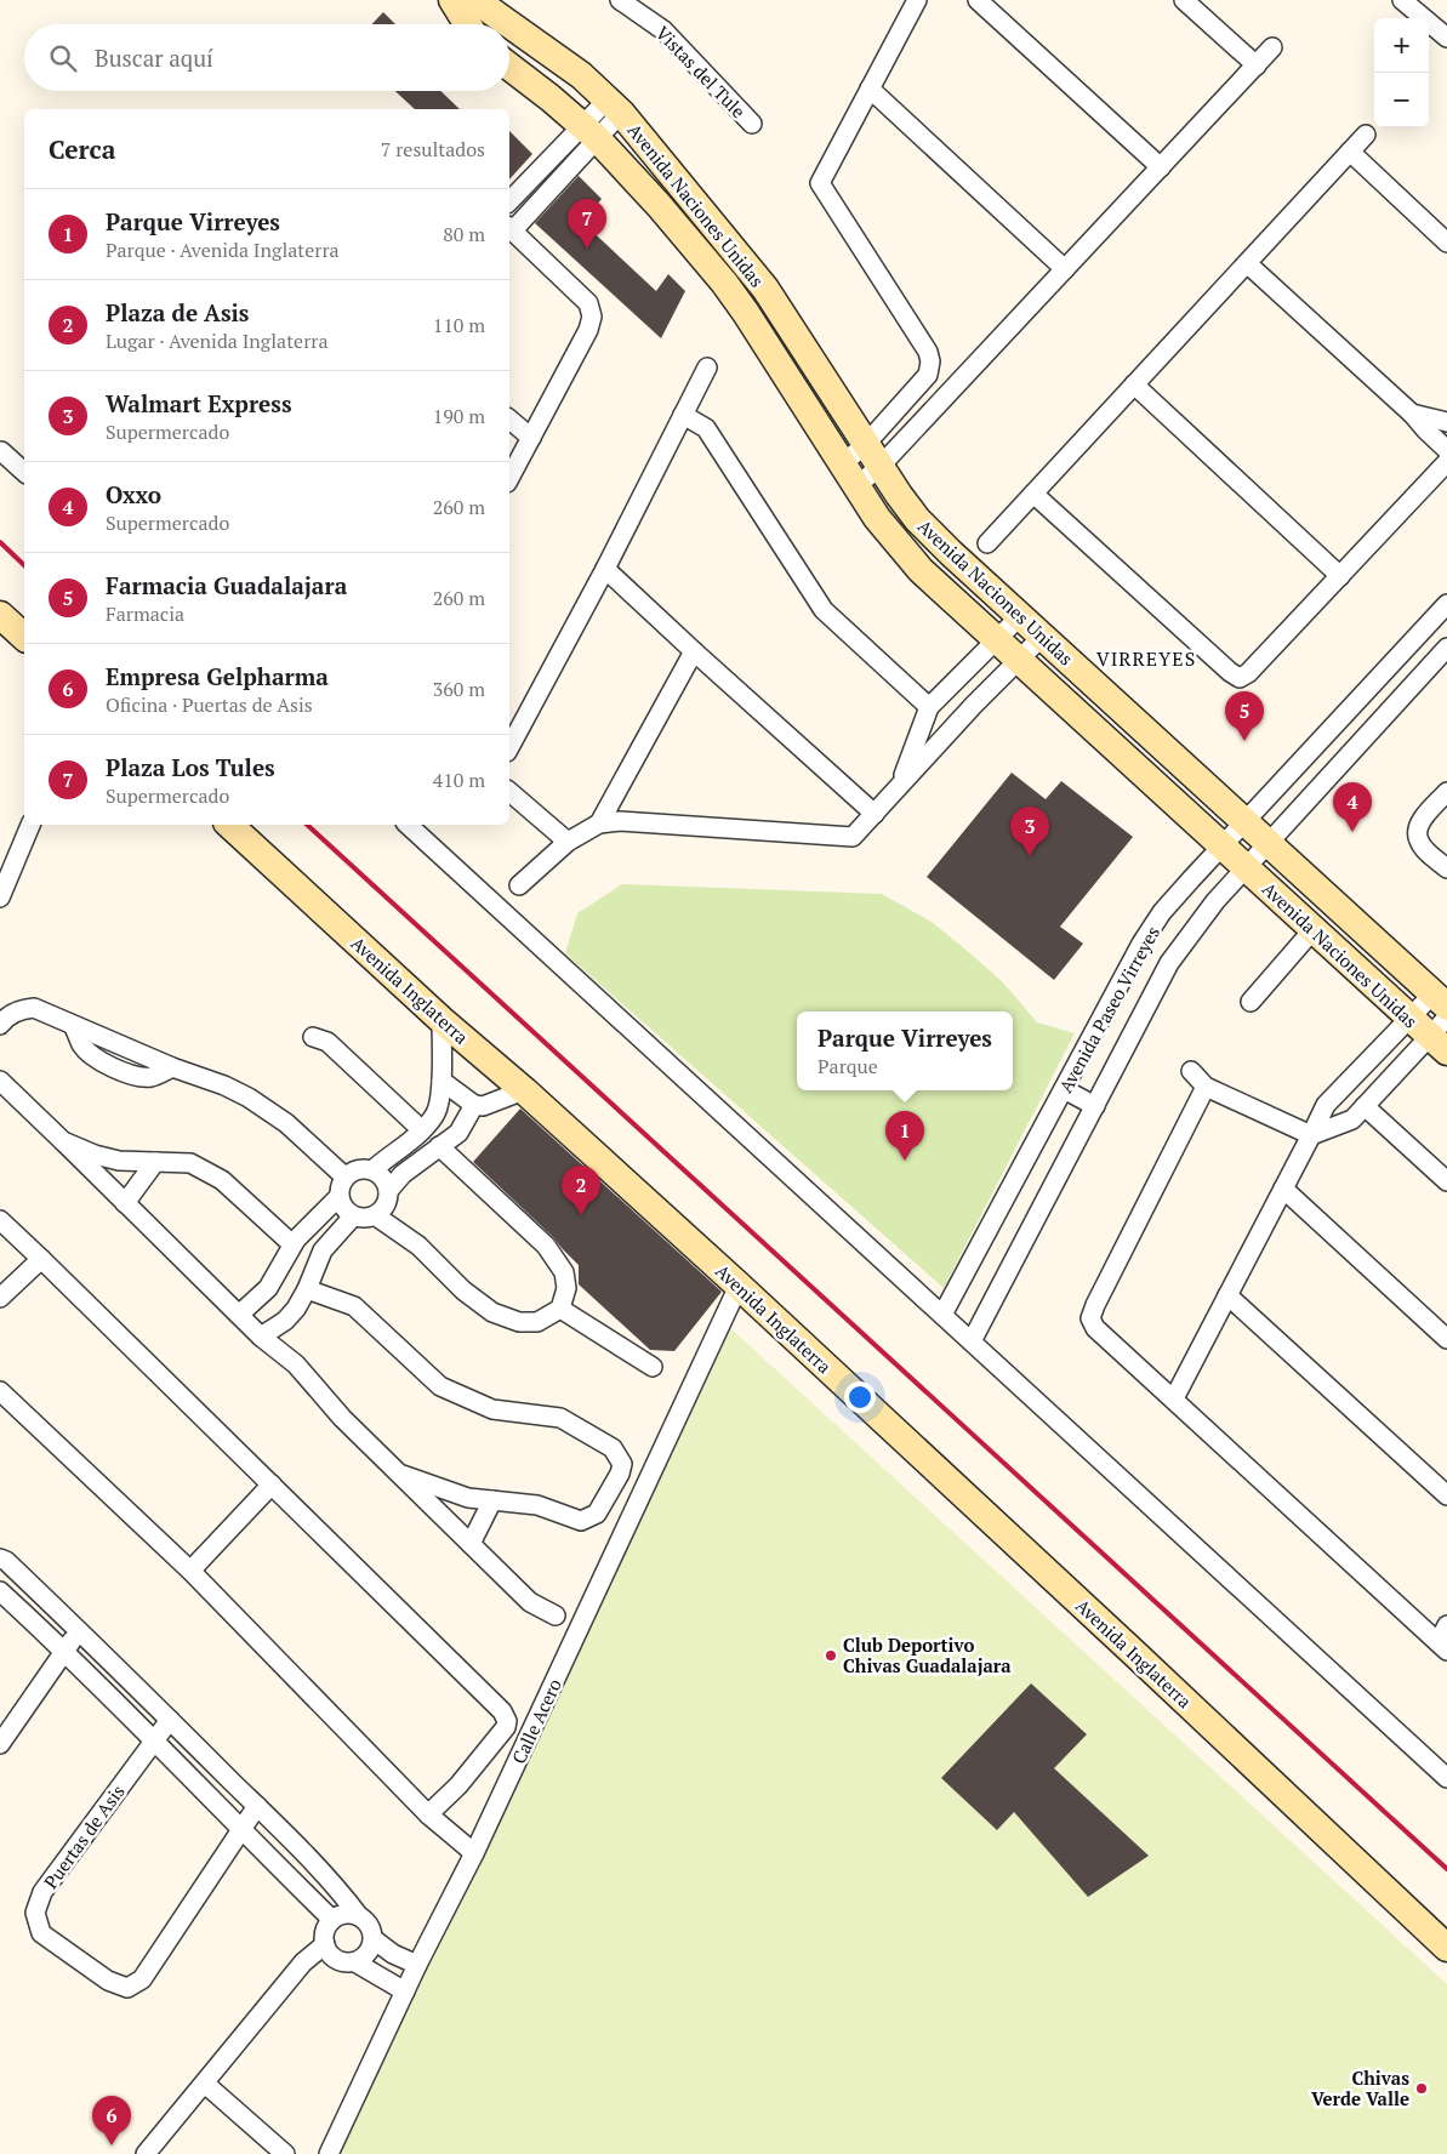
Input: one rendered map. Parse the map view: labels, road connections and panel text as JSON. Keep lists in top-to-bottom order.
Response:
{
  "streets": {
    "street": [
      "Vistas del Tule",
      "Avenida Naciones Unidas",
      "Avenida Inglaterra",
      "Avenida Paseo Virreyes",
      "Calle Acero",
      "Puertas de Asis"
    ]
  },
  "crossings": [
    ["Avenida Naciones Unidas", "Avenida Paseo Virreyes"],
    ["Avenida Inglaterra", "Calle Acero"]
  ],
  "districts": ["VIRREYES"],
  "places": ["Club Deportivo Chivas Guadalajara", "Chivas Verde Valle"],
  "page": {
    "map_buttons": ["+", "−"],
    "search": "Buscar aquí",
    "heading": ["Cerca", "7 resultados"],
    "list": [
      {
        "mark": "1",
        "name": "Parque Virreyes",
        "note": "Parque · Avenida Inglaterra",
        "value": "80 m"
      },
      {
        "mark": "2",
        "name": "Plaza de Asis",
        "note": "Lugar · Avenida Inglaterra",
        "value": "110 m"
      },
      {
        "mark": "3",
        "name": "Walmart Express",
        "note": "Supermercado",
        "value": "190 m"
      },
      {
        "mark": "4",
        "name": "Oxxo",
        "note": "Supermercado",
        "value": "260 m"
      },
      {
        "mark": "5",
        "name": "Farmacia Guadalajara",
        "note": "Farmacia",
        "value": "260 m"
      },
      {
        "mark": "6",
        "name": "Empresa Gelpharma",
        "note": "Oficina · Puertas de Asis",
        "value": "360 m"
      },
      {
        "mark": "7",
        "name": "Plaza Los Tules",
        "note": "Supermercado",
        "value": "410 m"
      }
    ],
    "pins": [
      "7",
      "5",
      "4",
      "3",
      "1",
      "2",
      "6"
    ],
    "popup": ["Parque Virreyes", "Parque"]
  }
}
